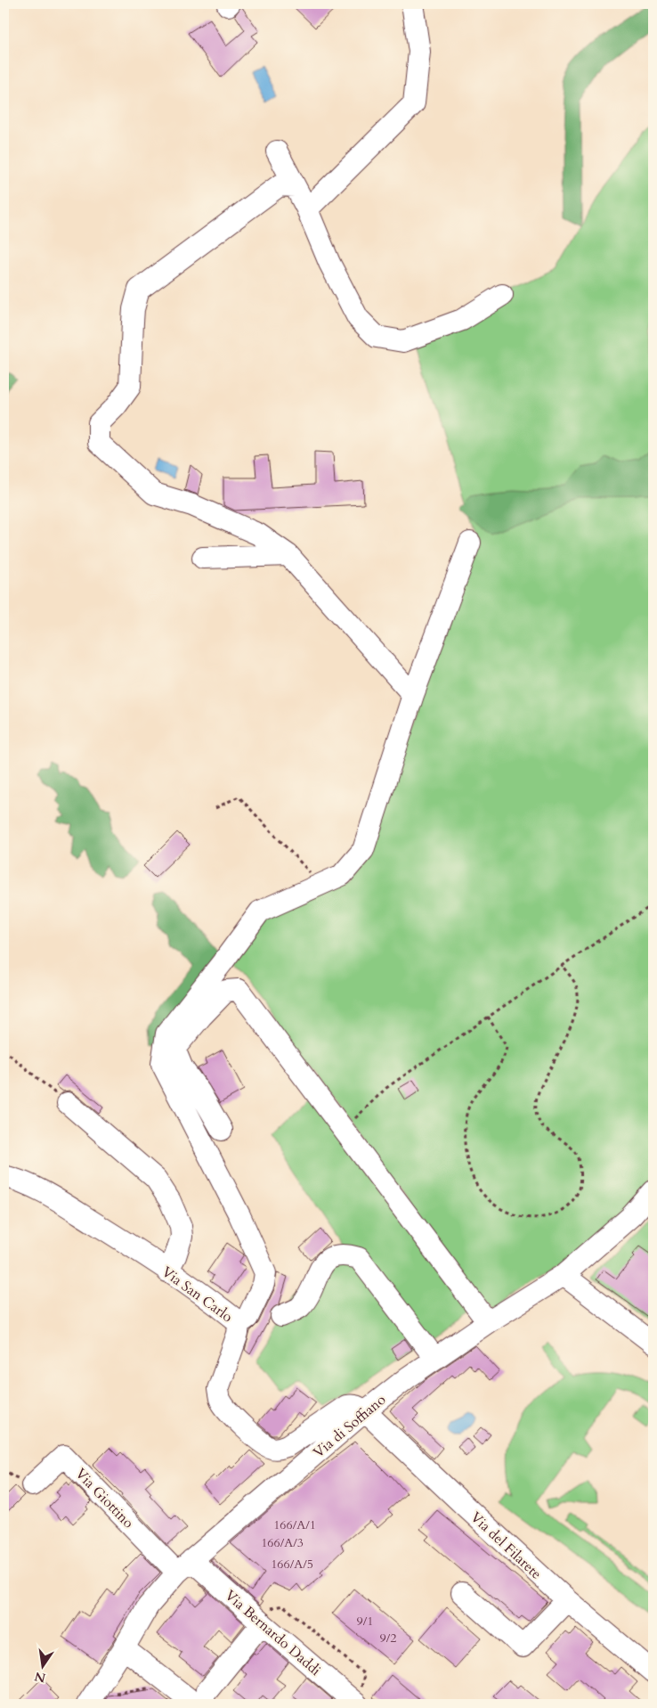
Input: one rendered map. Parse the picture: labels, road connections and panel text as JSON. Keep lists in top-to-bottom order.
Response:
{
  "streets": {
    "street": [
      "Via San Carlo",
      "Via di Soffiano",
      "Via Giottino",
      "Via del Filarete",
      "Via Bernardo Daddi"
    ]
  },
  "crossings": [
    ["Via San Carlo", "Via di Soffiano"],
    ["Via San Carlo", "Via del Filarete"],
    ["Via di Soffiano", "Via Giottino"],
    ["Via di Soffiano", "Via del Filarete"],
    ["Via di Soffiano", "Via Bernardo Daddi"],
    ["Via Giottino", "Via Bernardo Daddi"]
  ],
  "house_numbers": [
    "166/A/1",
    "166/A/3",
    "166/A/5",
    "9/1",
    "9/2"
  ],
  "north": "bottom"
}
